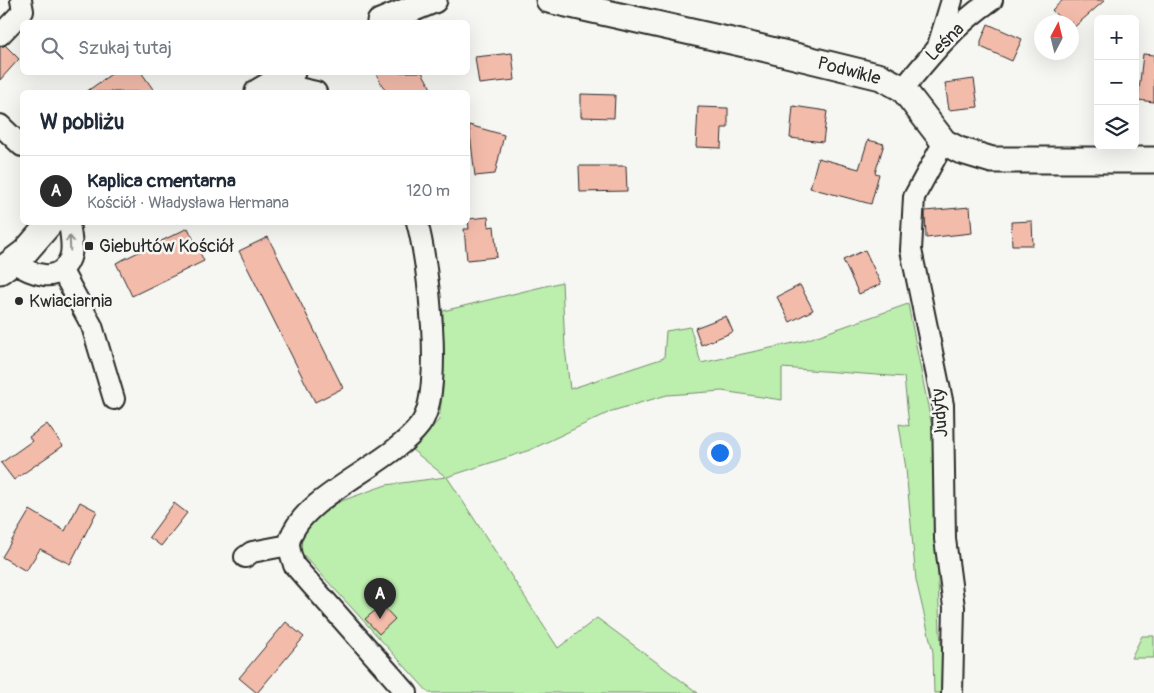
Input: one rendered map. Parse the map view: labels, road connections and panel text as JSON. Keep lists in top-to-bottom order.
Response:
{
  "streets": {
    "street": ["Leśna", "Podwikle", "Judyty"]
  },
  "crossings": [
    ["Leśna", "Podwikle"],
    ["Podwikle", "Judyty"]
  ],
  "places": {
    "transit": ["Giebułtów Kościół"],
    "other": ["Kwiaciarnia"]
  },
  "north": "top",
  "page": {
    "map_buttons": ["+", "−"],
    "search": "Szukaj tutaj",
    "heading": "W pobliżu",
    "list": [
      {
        "mark": "A",
        "name": "Kaplica cmentarna",
        "note": "Kościół · Władysława Hermana",
        "value": "120 m"
      }
    ],
    "pins": "A"
  }
}
